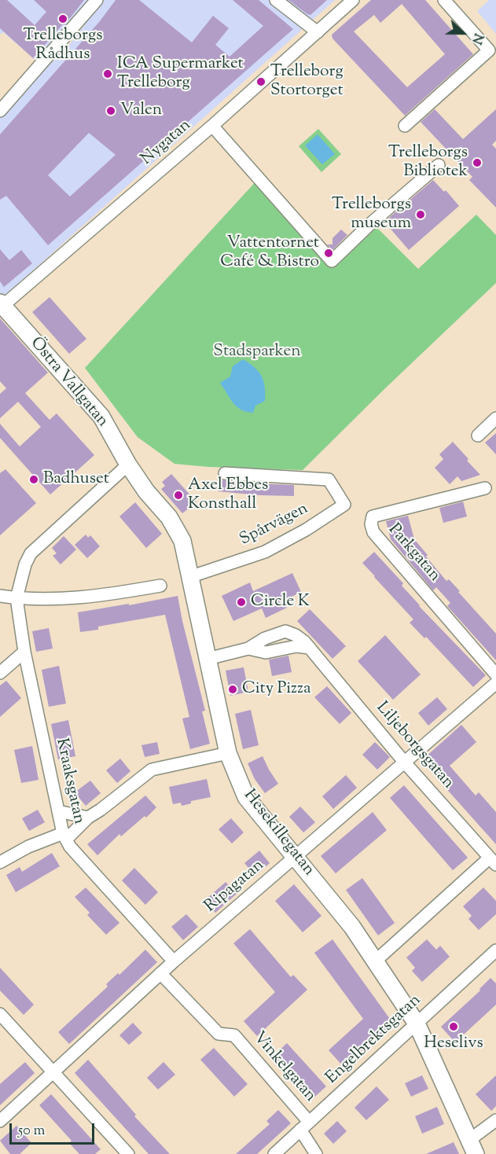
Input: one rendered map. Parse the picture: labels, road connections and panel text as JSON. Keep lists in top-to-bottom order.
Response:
{
  "streets": {
    "street": [
      "Nygatan",
      "Östra Vallgatan",
      "Spårvägen",
      "Parkgatan",
      "Liljeborgsgatan",
      "Kraaksgatan",
      "Hesekillegatan",
      "Ripagatan",
      "Engelbrektsgatan",
      "Vinkelgatan"
    ]
  },
  "crossings": [
    ["Nygatan", "Östra Vallgatan"],
    ["Östra Vallgatan", "Hesekillegatan"],
    ["Spårvägen", "Hesekillegatan"],
    ["Liljeborgsgatan", "Hesekillegatan"],
    ["Liljeborgsgatan", "Ripagatan"],
    ["Kraaksgatan", "Ripagatan"],
    ["Hesekillegatan", "Ripagatan"],
    ["Hesekillegatan", "Engelbrektsgatan"],
    ["Ripagatan", "Vinkelgatan"],
    ["Engelbrektsgatan", "Vinkelgatan"]
  ],
  "parks": ["Stadsparken"],
  "places": [
    "Trelleborgs Rådhus",
    "ICA Supermarket Trelleborg",
    "Trelleborg Stortorget",
    "Valen",
    "Trelleborgs Bibliotek",
    "Trelleborgs museum",
    "Vattentornet Café & Bistro",
    "Badhuset",
    "Axel Ebbes Konsthall",
    "Circle K",
    "City Pizza",
    "Heselivs"
  ],
  "scale_bar": "50 m",
  "north": "right"
}
